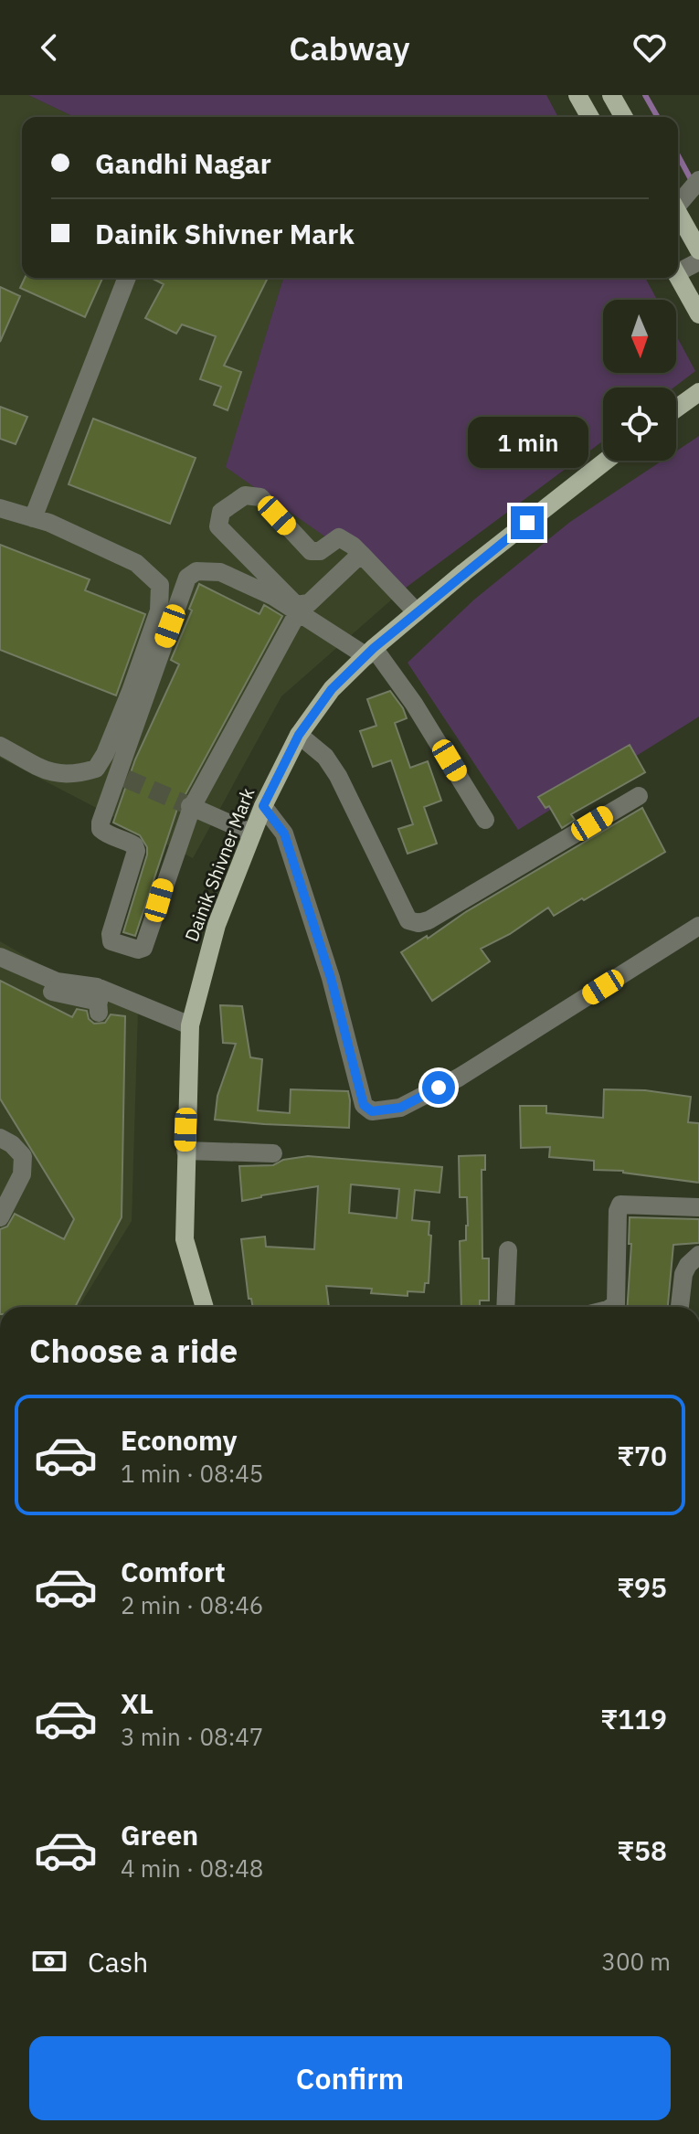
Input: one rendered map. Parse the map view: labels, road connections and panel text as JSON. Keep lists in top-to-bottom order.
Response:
{
  "streets": {
    "main road": ["Dainik Shivner Mark"]
  },
  "north": "bottom",
  "page": {
    "header": "Cabway",
    "banner": ["Gandhi Nagar", "Dainik Shivner Mark"],
    "bubble": "1 min",
    "heading": "Choose a ride",
    "list": [
      {
        "name": "Economy",
        "note": "1 min · 08:45",
        "value": "₹70"
      },
      {
        "name": "Comfort",
        "note": "2 min · 08:46",
        "value": "₹95"
      },
      {
        "name": "XL",
        "note": "3 min · 08:47",
        "value": "₹119"
      },
      {
        "name": "Green",
        "note": "4 min · 08:48",
        "value": "₹58"
      }
    ],
    "pay": ["Cash", "300 m"],
    "buttons": "Confirm"
  }
}
